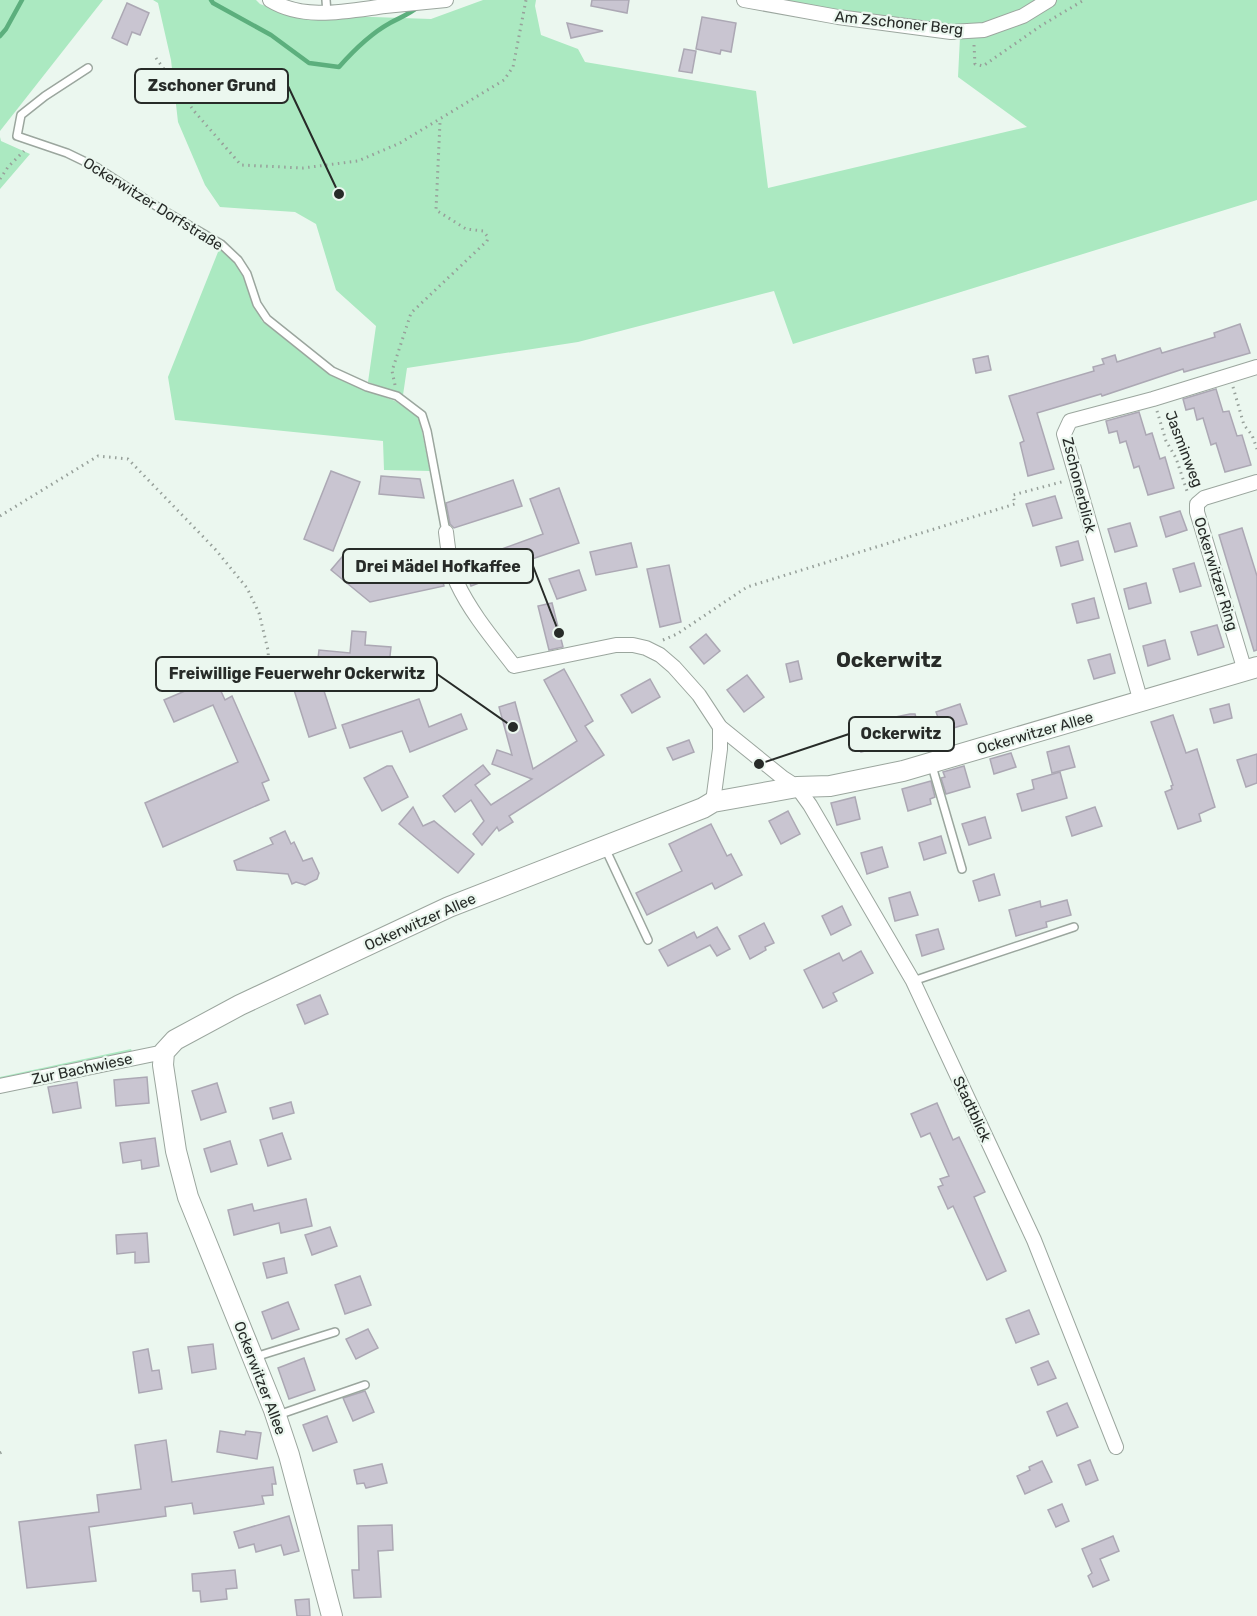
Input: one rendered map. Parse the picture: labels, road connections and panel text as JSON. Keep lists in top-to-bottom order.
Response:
{
  "streets": {
    "street": [
      "Am Zschoner Berg",
      "Ockerwitzer Dorfstraße",
      "Zschonerblick",
      "Ockerwitzer Ring",
      "Ockerwitzer Allee",
      "Zur Bachwiese",
      "Stadtblick"
    ],
    "path": ["Jasminweg"]
  },
  "crossings": [
    ["Ockerwitzer Dorfstraße", "Ockerwitzer Allee"],
    ["Ockerwitzer Dorfstraße", "Stadtblick"],
    ["Jasminweg", "Zschonerblick"],
    ["Jasminweg", "Ockerwitzer Ring"],
    ["Zschonerblick", "Ockerwitzer Allee"],
    ["Ockerwitzer Ring", "Ockerwitzer Allee"],
    ["Ockerwitzer Allee", "Zur Bachwiese"],
    ["Ockerwitzer Allee", "Stadtblick"]
  ],
  "districts": ["Ockerwitz"],
  "places": [
    "Zschoner Grund",
    "Drei Mädel Hofkaffee",
    "Freiwillige Feuerwehr Ockerwitz",
    "Ockerwitz"
  ]
}
